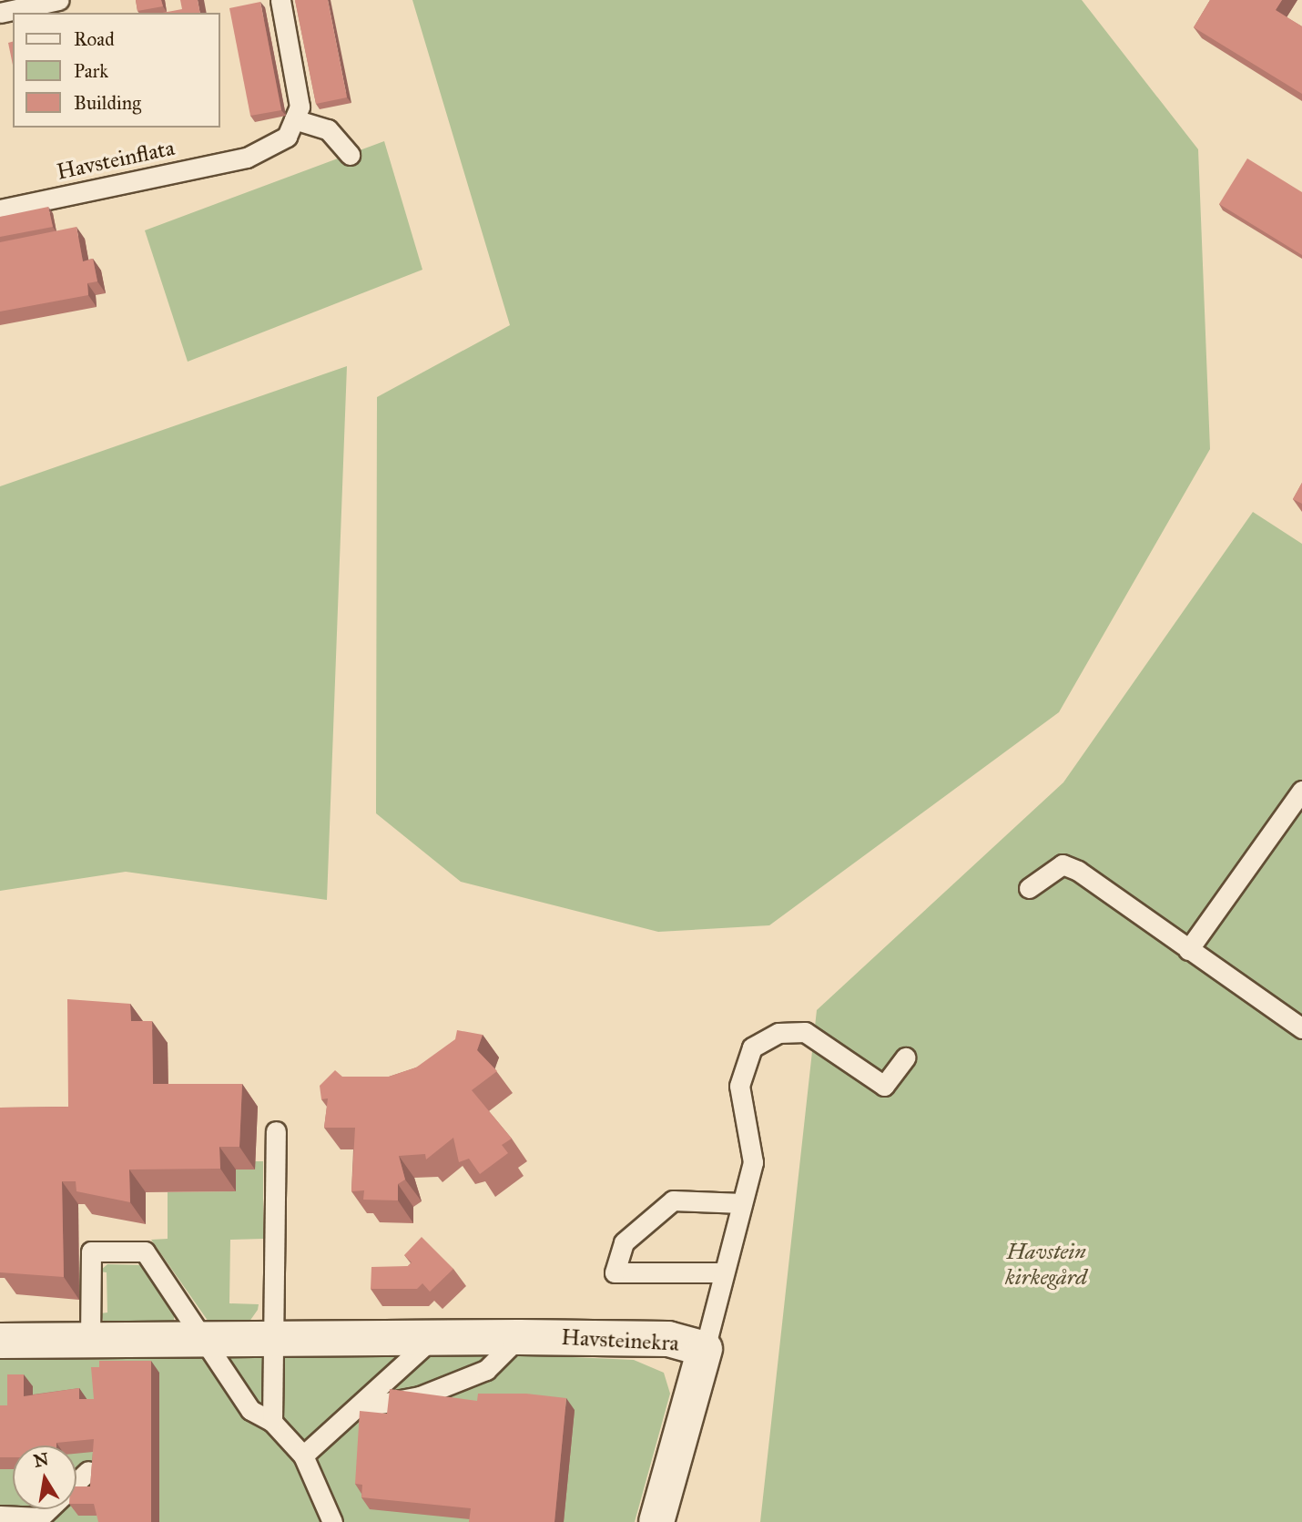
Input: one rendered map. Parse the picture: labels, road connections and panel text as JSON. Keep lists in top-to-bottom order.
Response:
{
  "streets": {
    "street": ["Havsteinekra"],
    "lane": ["Havsteinflata"]
  },
  "parks": ["Havstein kirkegård"],
  "legend": ["Road", "Park", "Building"],
  "north": "top"
}
